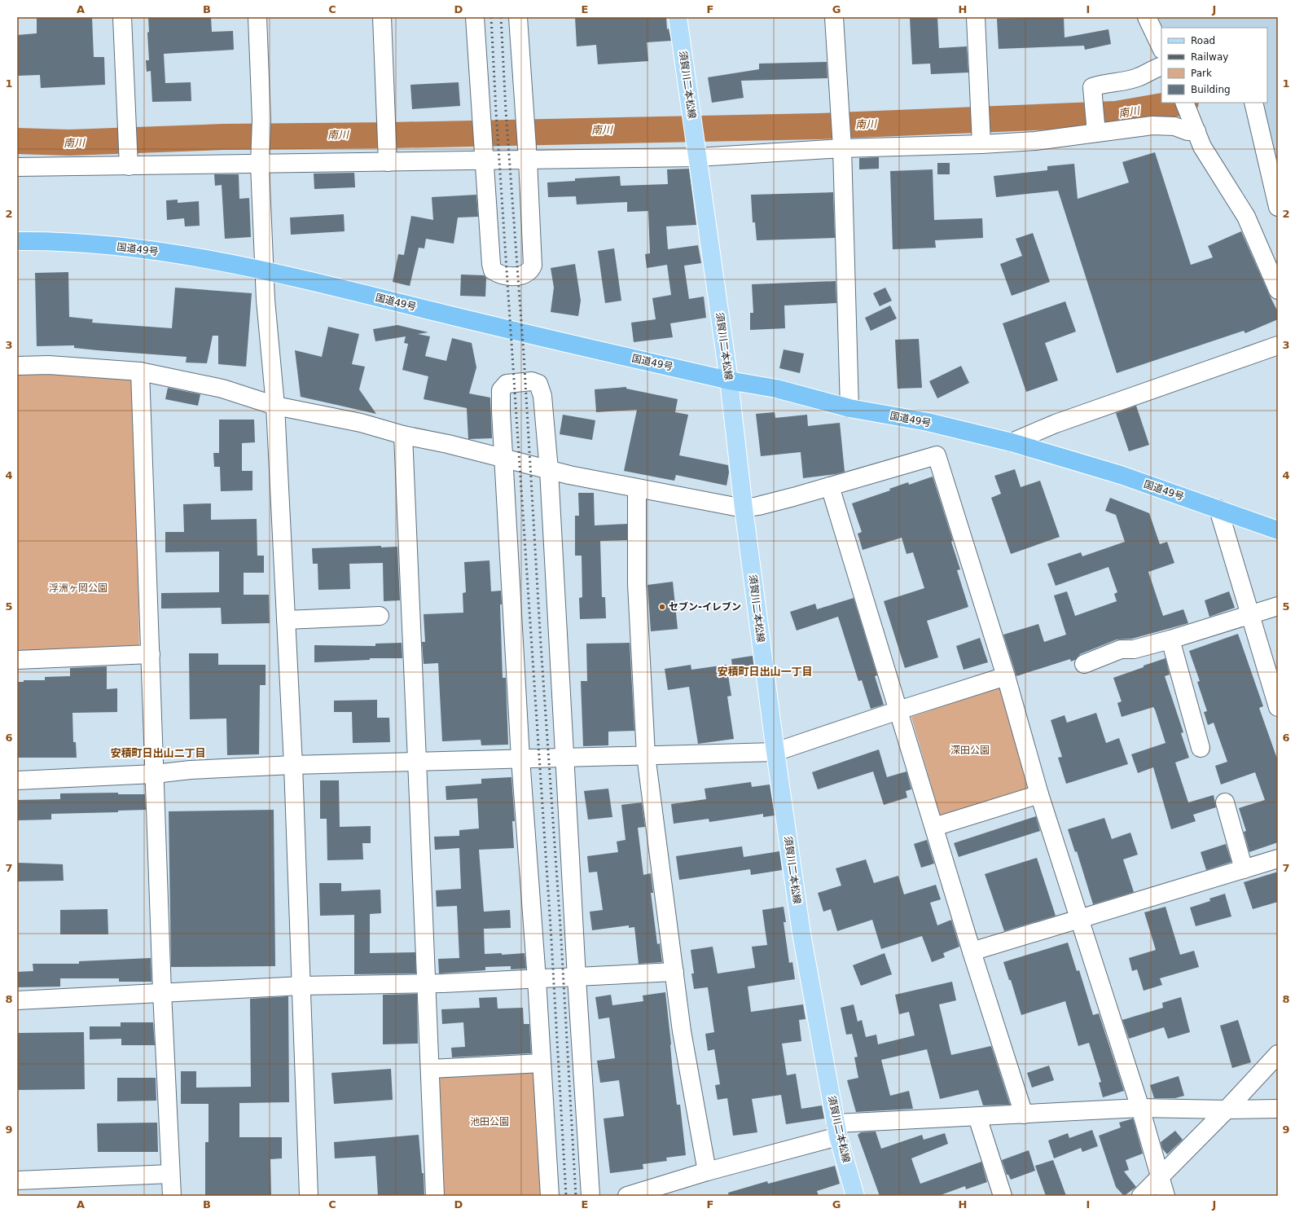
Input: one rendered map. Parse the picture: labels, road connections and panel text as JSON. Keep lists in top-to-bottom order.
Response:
{
  "streets": {
    "highway": ["国道49号"],
    "main road": ["須賀川二本松線"]
  },
  "crossings": [
    ["須賀川二本松線", "国道49号"]
  ],
  "districts": ["安積町日出山一丁目", "安積町日出山二丁目"],
  "water": ["南川"],
  "parks": ["浮洲ヶ岡公園", "深田公園", "池田公園"],
  "places": ["セブン-イレブン"],
  "legend": [
    "Road",
    "Railway",
    "Park",
    "Building"
  ],
  "grid": {
    "columns": [
      "A",
      "B",
      "C",
      "D",
      "E",
      "F",
      "G",
      "H",
      "I",
      "J"
    ],
    "rows": [
      "1",
      "2",
      "3",
      "4",
      "5",
      "6",
      "7",
      "8",
      "9"
    ]
  }
}
